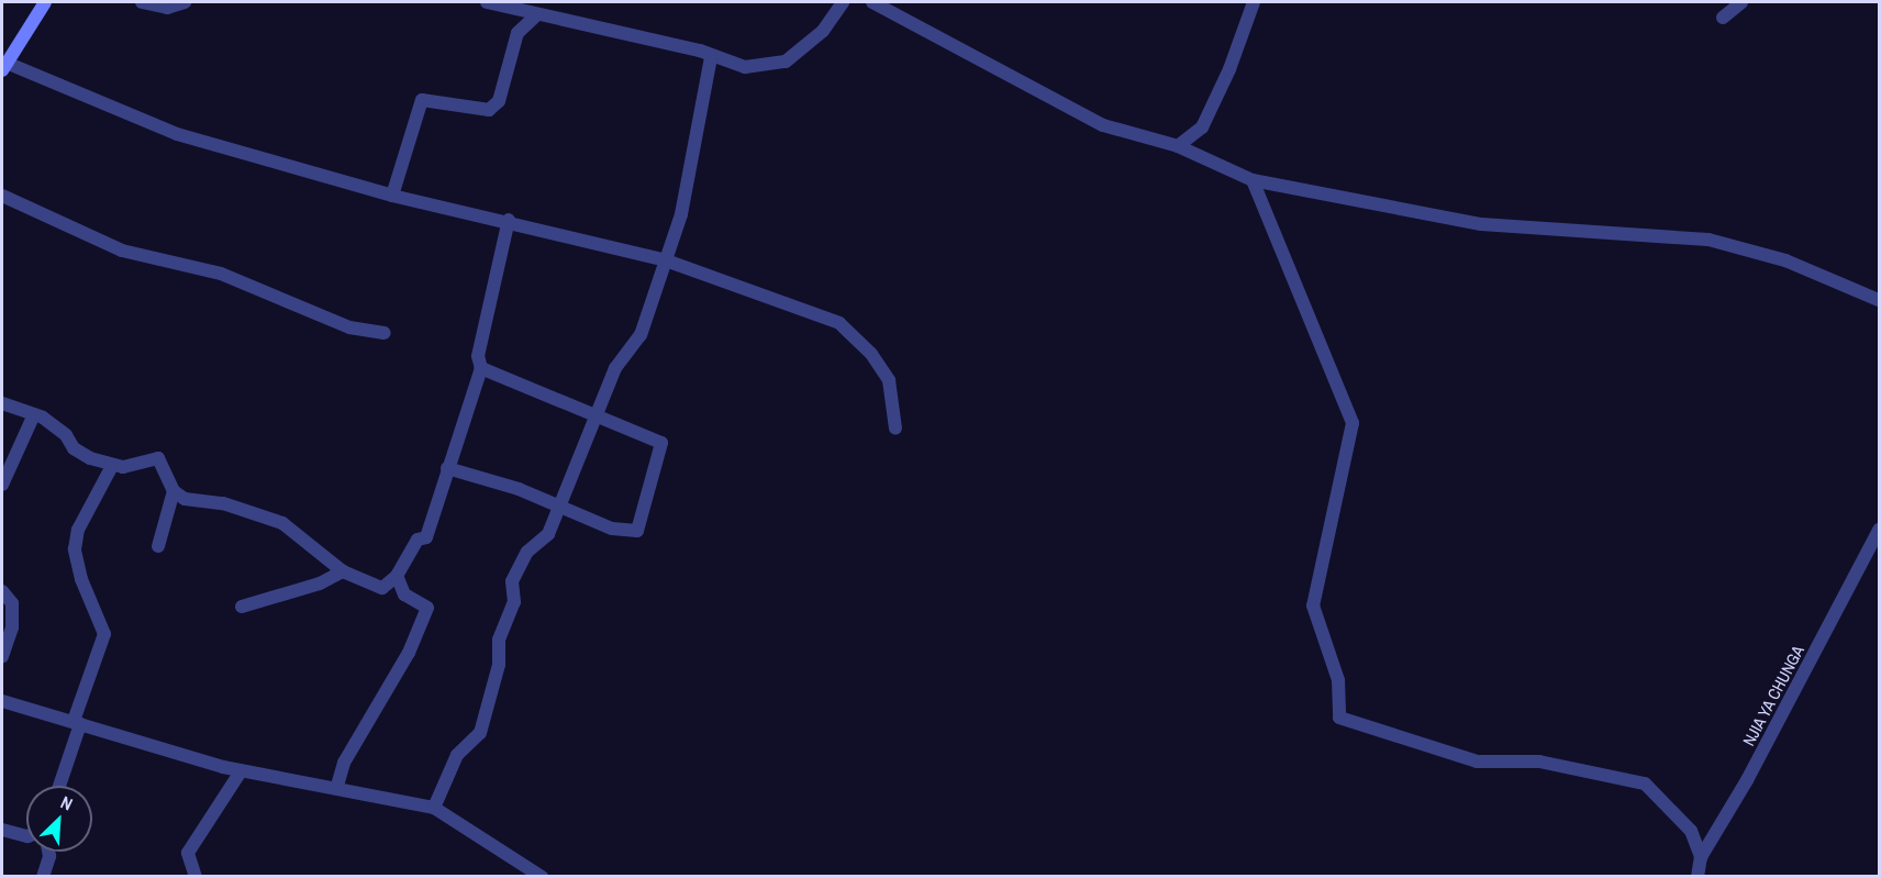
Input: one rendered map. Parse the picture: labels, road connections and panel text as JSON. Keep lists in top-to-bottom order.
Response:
{
  "streets": {
    "street": ["NJIA YA CHUNGA"]
  },
  "north": "top right"
}
